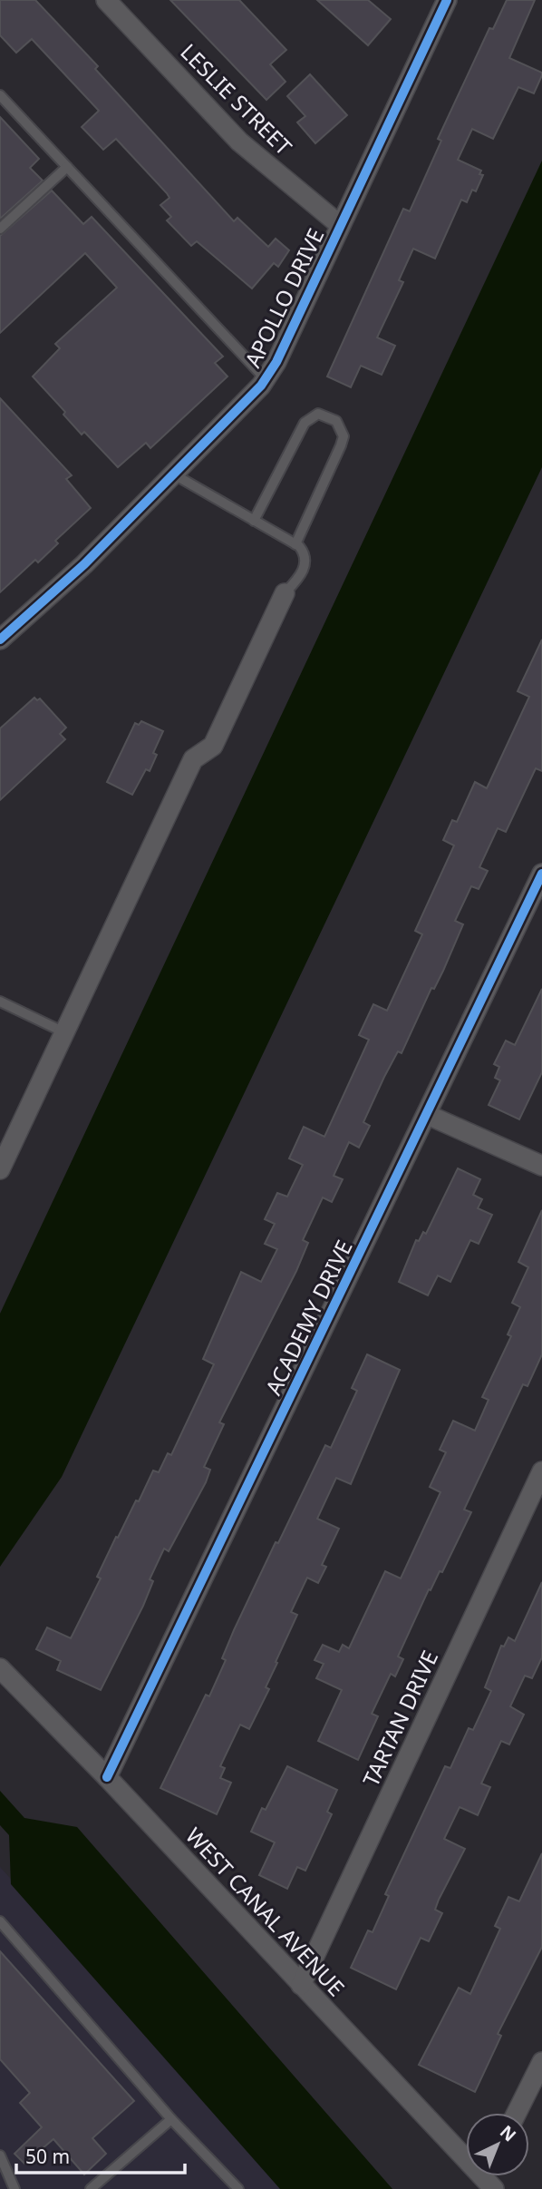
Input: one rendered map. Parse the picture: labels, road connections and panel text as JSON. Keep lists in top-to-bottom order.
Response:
{
  "streets": {
    "street": [
      "LESLIE STREET",
      "APOLLO DRIVE",
      "ACADEMY DRIVE",
      "TARTAN DRIVE",
      "WEST CANAL AVENUE"
    ]
  },
  "crossings": [
    ["LESLIE STREET", "APOLLO DRIVE"],
    ["ACADEMY DRIVE", "WEST CANAL AVENUE"],
    ["TARTAN DRIVE", "WEST CANAL AVENUE"]
  ],
  "scale_bar": "50 m",
  "north": "top right"
}
